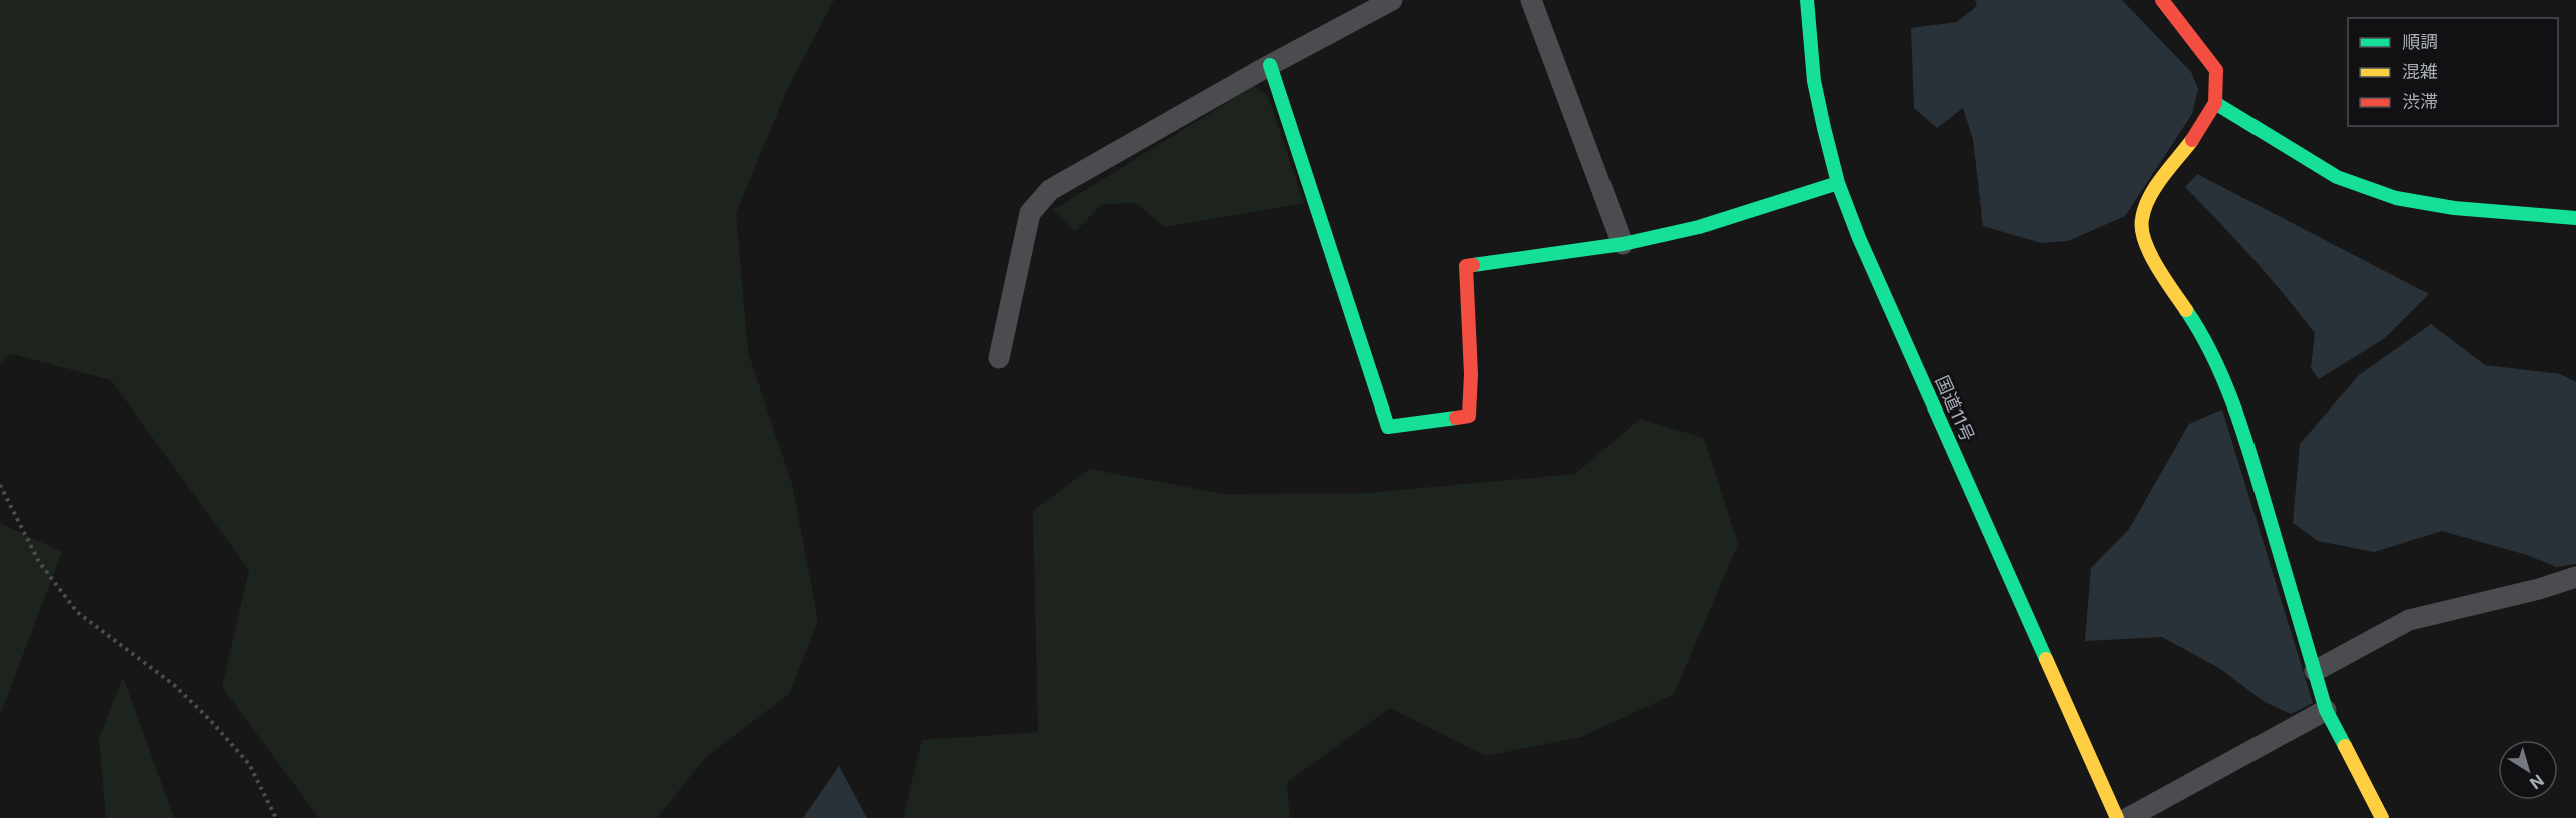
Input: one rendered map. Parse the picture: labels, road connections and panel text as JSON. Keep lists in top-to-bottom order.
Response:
{
  "streets": {
    "main road": ["国道11号"]
  },
  "legend": ["順調", "混雑", "渋滞"],
  "north": "bottom right"
}
